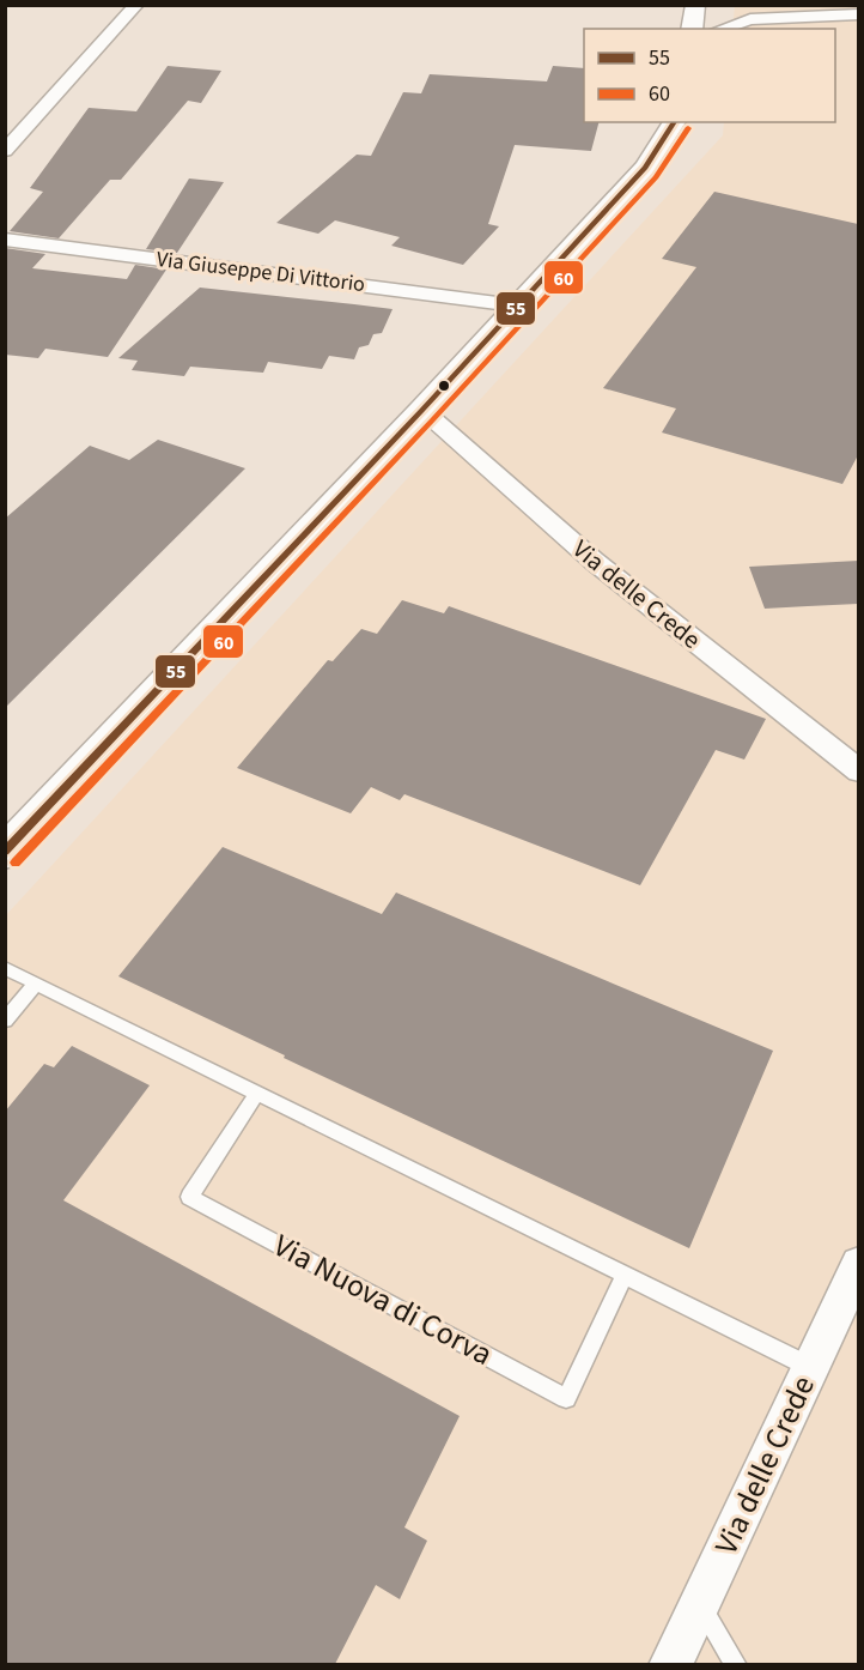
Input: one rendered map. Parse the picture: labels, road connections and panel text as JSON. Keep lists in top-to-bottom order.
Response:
{
  "streets": {
    "street": ["Via Giuseppe Di Vittorio", "Via delle Crede"],
    "lane": ["Via Nuova di Corva"]
  },
  "lines": ["transit line 55", "transit line 60"],
  "legend": ["55", "60"]
}
